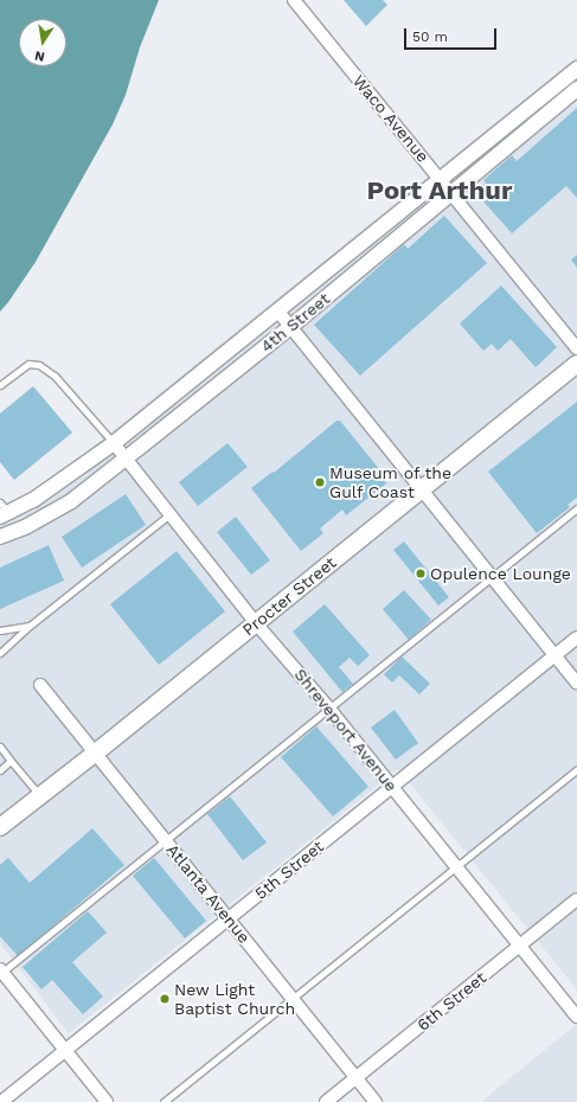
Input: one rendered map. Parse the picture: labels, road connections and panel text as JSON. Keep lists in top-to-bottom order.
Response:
{
  "streets": {
    "main road": ["Procter Street"],
    "street": [
      "Waco Avenue",
      "4th Street",
      "Shreveport Avenue",
      "5th Street",
      "Atlanta Avenue",
      "6th Street"
    ]
  },
  "crossings": [
    ["Waco Avenue", "4th Street"],
    ["4th Street", "Shreveport Avenue"],
    ["Procter Street", "Shreveport Avenue"],
    ["Procter Street", "Atlanta Avenue"],
    ["Shreveport Avenue", "5th Street"],
    ["Shreveport Avenue", "6th Street"],
    ["5th Street", "Atlanta Avenue"],
    ["Atlanta Avenue", "6th Street"]
  ],
  "districts": ["Port Arthur"],
  "places": ["Museum of the Gulf Coast", "Opulence Lounge", "New Light Baptist Church"],
  "scale_bar": "50 m",
  "north": "bottom"
}
